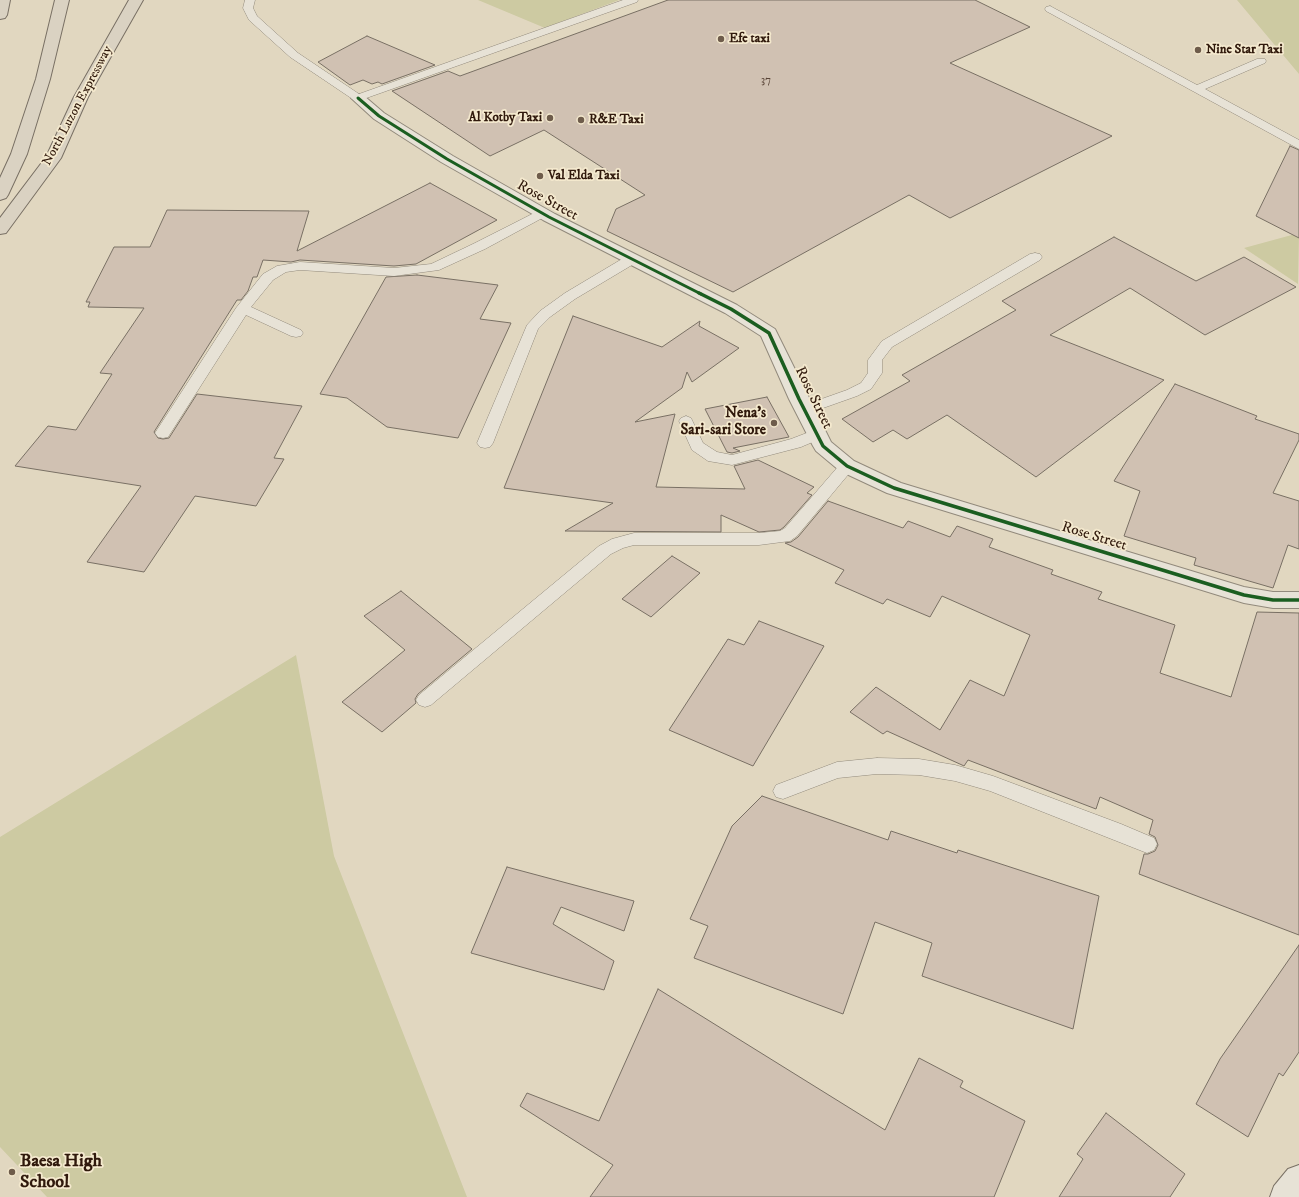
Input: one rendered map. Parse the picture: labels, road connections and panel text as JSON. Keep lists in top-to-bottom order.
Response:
{
  "streets": {
    "highway": ["North Luzon Expressway"],
    "street": ["Rose Street"]
  },
  "places": [
    "Efe taxi",
    "Nine Star Taxi",
    "Al Kotby Taxi",
    "R&E Taxi",
    "Val Elda Taxi",
    "Nena's Sari-sari Store",
    "Baesa High School"
  ],
  "house_numbers": ["37"]
}
